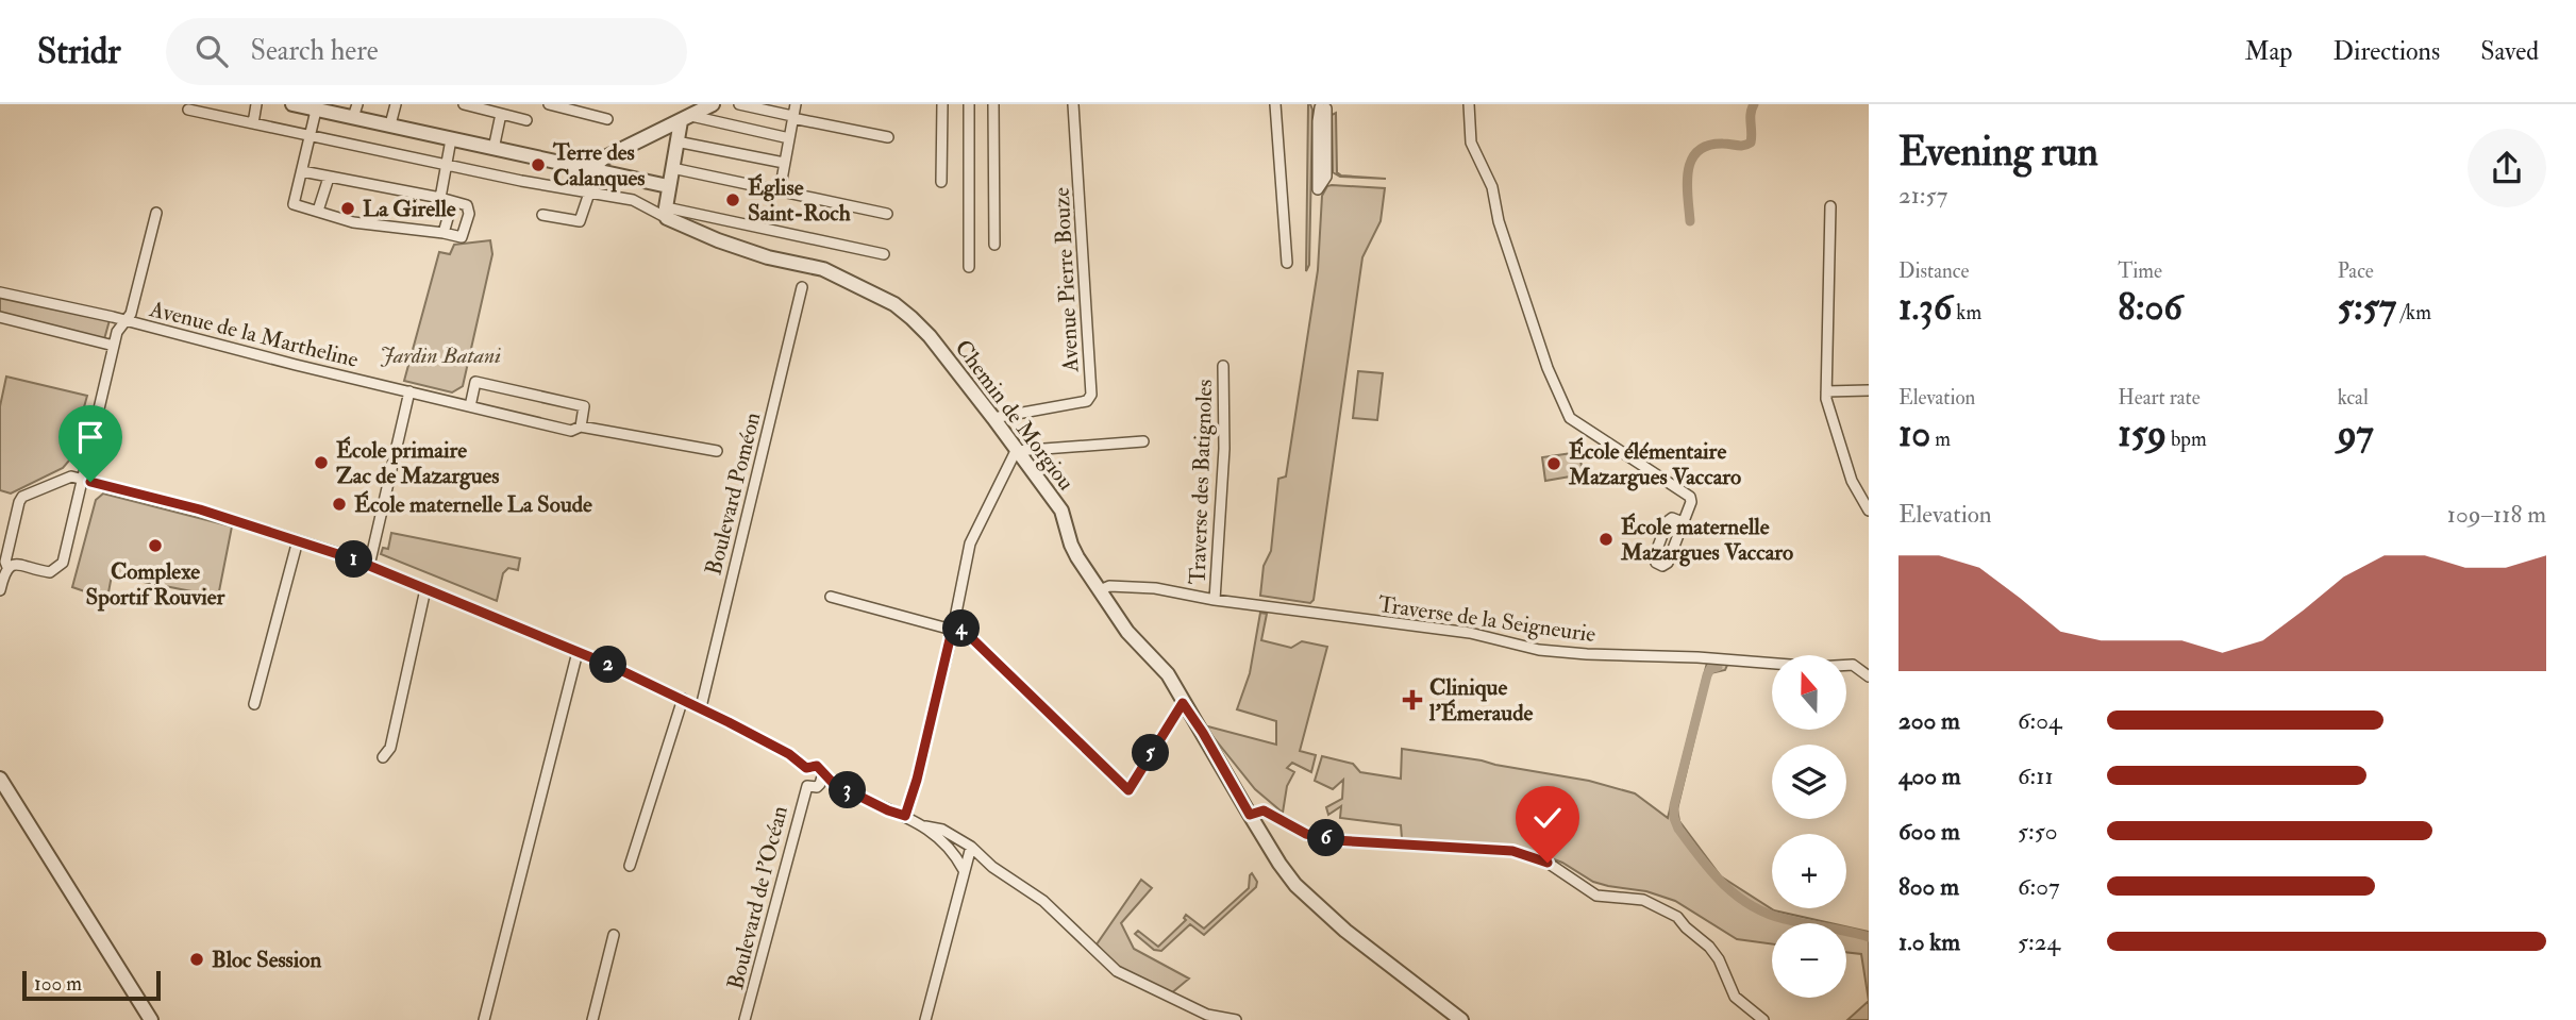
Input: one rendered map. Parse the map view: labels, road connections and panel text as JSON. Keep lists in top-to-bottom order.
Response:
{
  "streets": {
    "street": [
      "Avenue Pierre Bouze",
      "Avenue de la Martheline",
      "Chemin de Morgiou",
      "Traverse des Batignoles",
      "Boulevard Poméon",
      "Traverse de la Seigneurie",
      "Boulevard de l'Océan"
    ]
  },
  "crossings": [
    ["Avenue Pierre Bouze", "Chemin de Morgiou"],
    ["Chemin de Morgiou", "Traverse de la Seigneurie"],
    ["Traverse des Batignoles", "Traverse de la Seigneurie"]
  ],
  "parks": ["Jardin Batani"],
  "places": {
    "other": [
      "Terre des Calanques",
      "Église Saint-Roch",
      "La Girelle",
      "École primaire Zac de Mazargues",
      "École élémentaire Mazargues Vaccaro",
      "École maternelle La Soude",
      "École maternelle Mazargues Vaccaro",
      "Complexe Sportif Rouvier",
      "Bloc Session"
    ],
    "health": ["Clinique l'Émeraude"]
  },
  "scale_bar": "100 m",
  "north": "top",
  "page": {
    "header": "Stridr",
    "search": "Search here",
    "nav": ["Map", "Directions", "Saved"],
    "heading": ["Evening run", "21:57"],
    "stats": [
      ["Distance", "1.36 km"],
      ["Time", "8:06"],
      ["Pace", "5:57 /km"],
      ["Elevation", "10 m"],
      ["Heart rate", "159 bpm"],
      ["kcal", "97"]
    ],
    "chart": ["Elevation", "109–118 m"],
    "pins": [
      "1",
      "4",
      "2",
      "5",
      "3",
      "6"
    ],
    "map_buttons": ["+", "−"],
    "list": [
      {
        "name": "200 m",
        "note": "6:04"
      },
      {
        "name": "400 m",
        "note": "6:11"
      },
      {
        "name": "600 m",
        "note": "5:50"
      },
      {
        "name": "800 m",
        "note": "6:07"
      },
      {
        "name": "1.0 km",
        "note": "5:24"
      }
    ],
    "scale": "100 m"
  }
}
